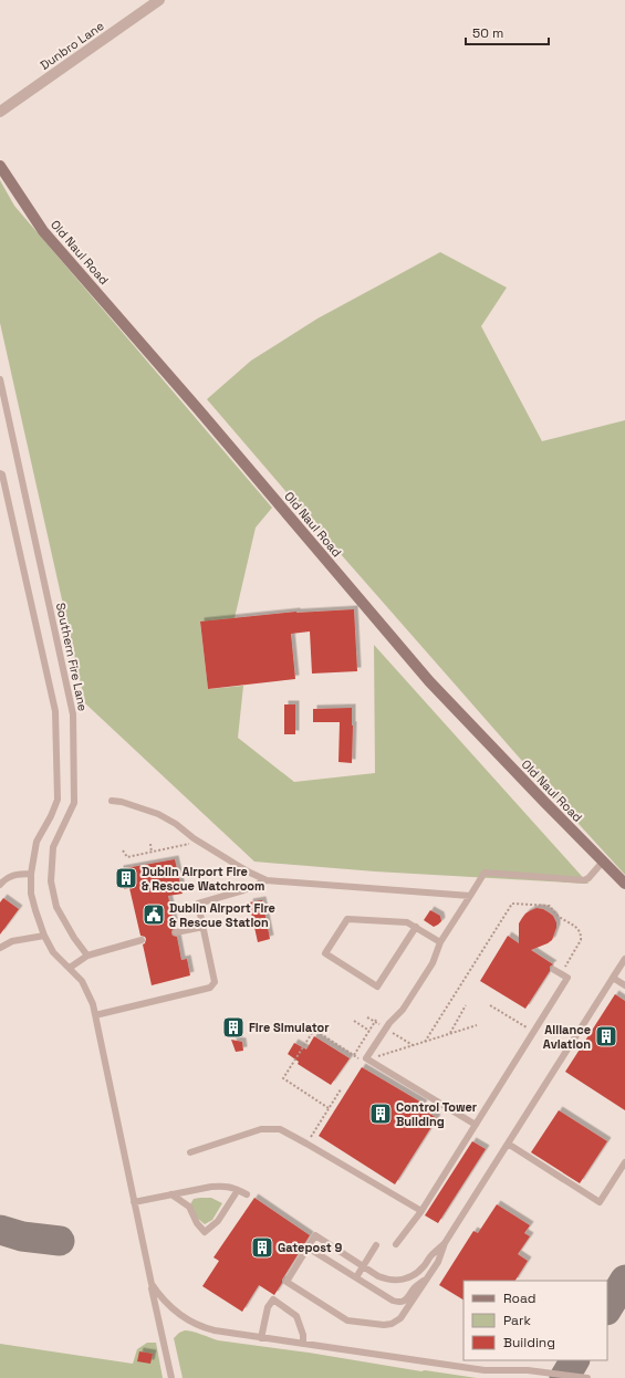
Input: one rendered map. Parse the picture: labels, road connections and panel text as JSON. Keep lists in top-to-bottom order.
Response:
{
  "streets": {
    "main road": ["Old Naul Road"],
    "street": ["Dunbro Lane"],
    "lane": ["Southern Fire Lane"]
  },
  "places": {
    "building": [
      "Dublin Airport Fire & Rescue Watchroom",
      "Fire Simulator",
      "Alliance Aviation",
      "Control Tower Building",
      "Gatepost 9"
    ],
    "public building": ["Dublin Airport Fire & Rescue Station"]
  },
  "legend": ["Road", "Park", "Building"],
  "scale_bar": "50 m"
}
